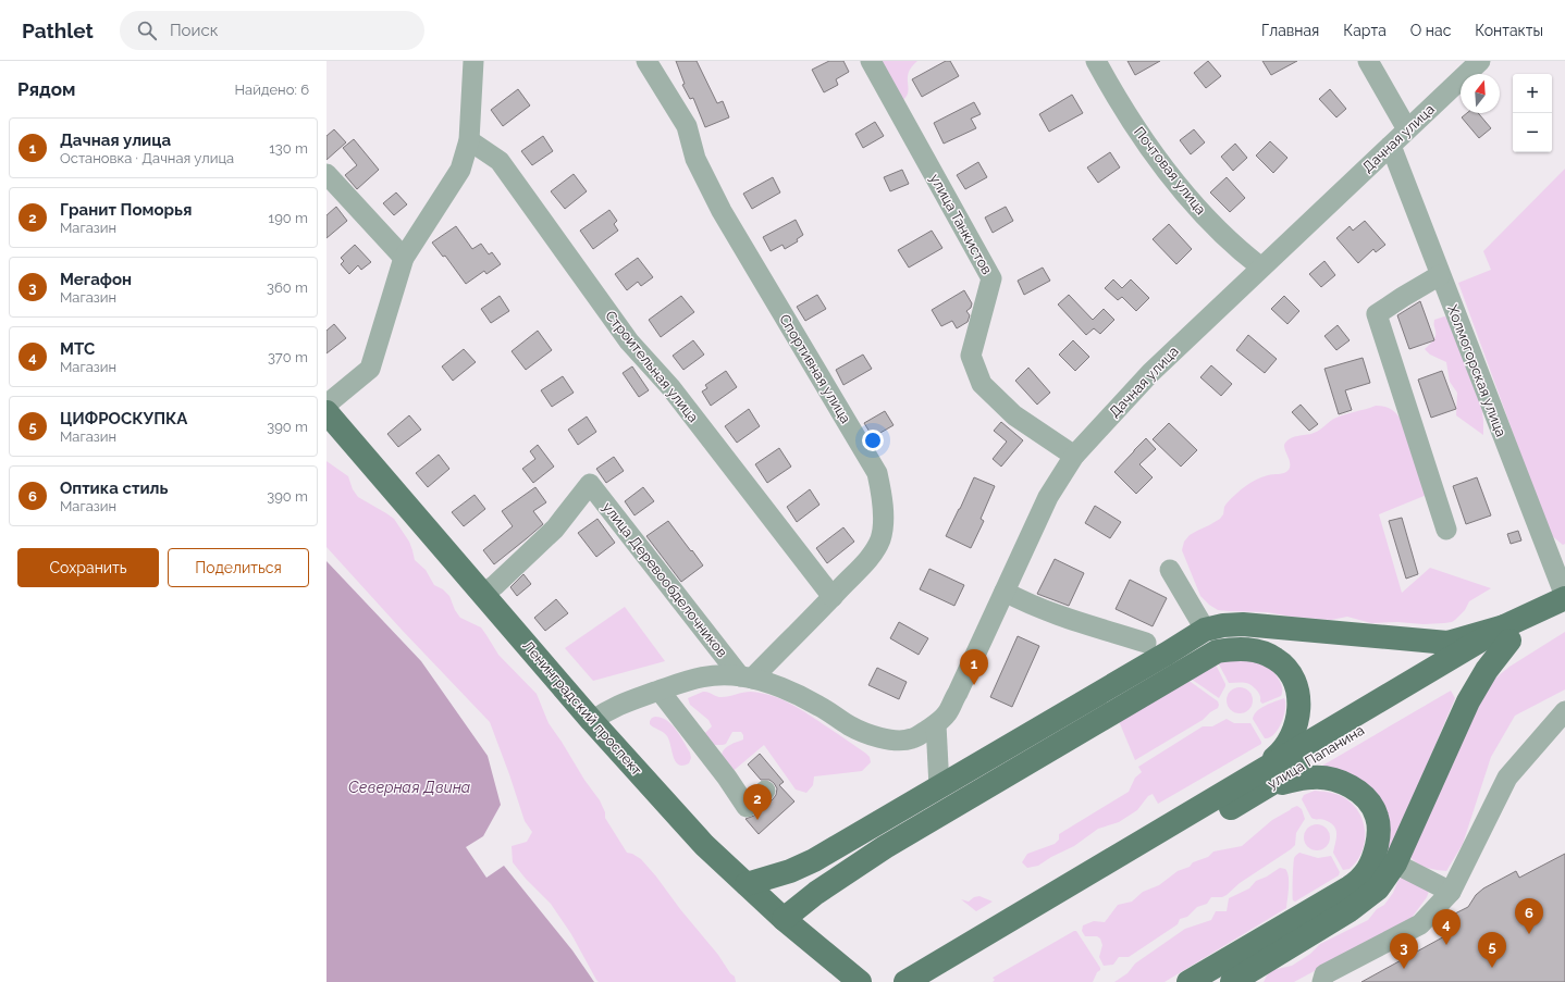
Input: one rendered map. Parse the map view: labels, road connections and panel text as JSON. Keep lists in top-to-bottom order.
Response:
{
  "streets": {
    "main road": ["Ленинградский проспект", "улица Папанина"],
    "street": [
      "Дачная улица",
      "Почтовая улица",
      "улица Танкистов",
      "Строительная улица",
      "Спортивная улица",
      "Холмогорская улица",
      "улица Деревообделочников"
    ]
  },
  "crossings": [
    ["Дачная улица", "Почтовая улица"],
    ["Дачная улица", "улица Танкистов"],
    ["Дачная улица", "Спортивная улица"],
    ["Дачная улица", "Холмогорская улица"],
    ["Дачная улица", "улица Деревообделочников"],
    ["Дачная улица", "Ленинградский проспект"],
    ["Строительная улица", "Спортивная улица"],
    ["Спортивная улица", "улица Деревообделочников"],
    ["Холмогорская улица", "улица Папанина"],
    ["улица Деревообделочников", "Ленинградский проспект"]
  ],
  "water": ["Северная Двина"],
  "north": "top",
  "page": {
    "header": "Pathlet",
    "search": "Поиск",
    "nav": [
      "Главная",
      "Карта",
      "О нас",
      "Контакты"
    ],
    "heading": ["Рядом", "Найдено: 6"],
    "map_buttons": ["+", "−"],
    "list": [
      {
        "mark": "1",
        "name": "Дачная улица",
        "note": "Остановка · Дачная улица",
        "value": "130 m"
      },
      {
        "mark": "2",
        "name": "Гранит Поморья",
        "note": "Магазин",
        "value": "190 m"
      },
      {
        "mark": "3",
        "name": "Мегафон",
        "note": "Магазин",
        "value": "360 m"
      },
      {
        "mark": "4",
        "name": "МТС",
        "note": "Магазин",
        "value": "370 m"
      },
      {
        "mark": "5",
        "name": "ЦИФРОСКУПКА",
        "note": "Магазин",
        "value": "390 m"
      },
      {
        "mark": "6",
        "name": "Оптика стиль",
        "note": "Магазин",
        "value": "390 m"
      }
    ],
    "buttons": ["Сохранить", "Поделиться"],
    "pins": [
      "1",
      "2",
      "6",
      "4",
      "5",
      "3"
    ]
  }
}
